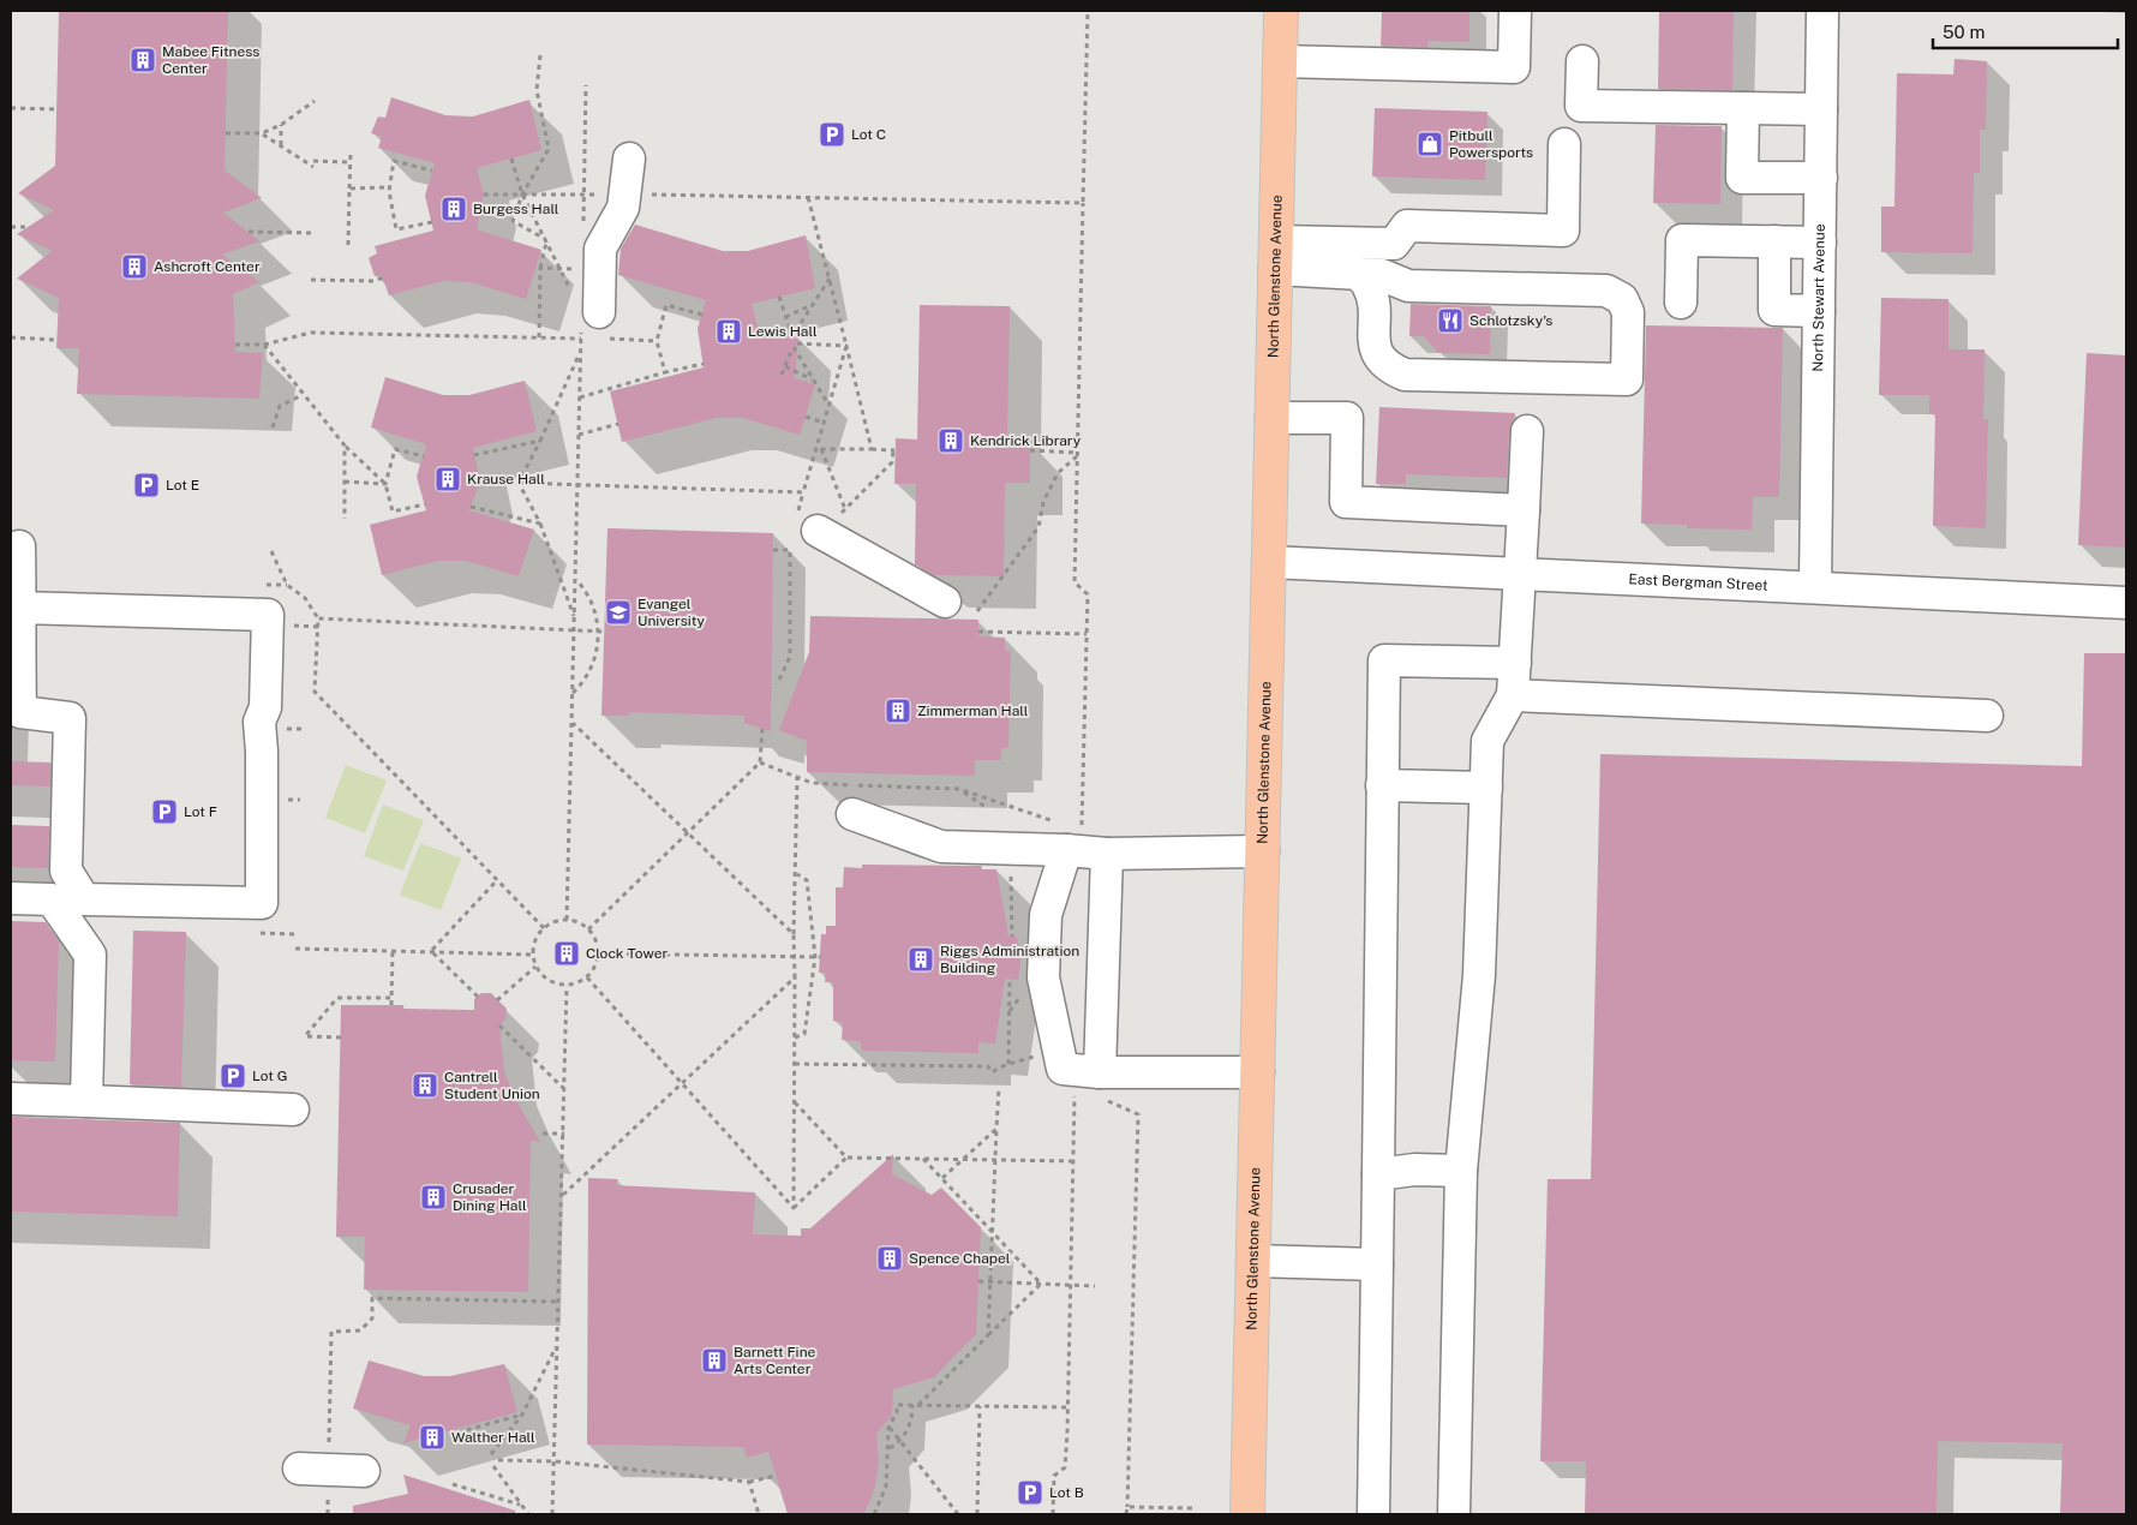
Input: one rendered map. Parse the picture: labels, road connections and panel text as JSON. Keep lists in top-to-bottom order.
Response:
{
  "streets": {
    "main road": ["North Glenstone Avenue"],
    "street": ["North Stewart Avenue", "East Bergman Street"]
  },
  "crossings": [
    ["North Glenstone Avenue", "East Bergman Street"],
    ["North Stewart Avenue", "East Bergman Street"]
  ],
  "places": {
    "building": [
      "Mabee Fitness Center",
      "Burgess Hall",
      "Ashcroft Center",
      "Lewis Hall",
      "Kendrick Library",
      "Krause Hall",
      "Zimmerman Hall",
      "Clock Tower",
      "Riggs Administration Building",
      "Cantrell Student Union",
      "Crusader Dining Hall",
      "Spence Chapel",
      "Barnett Fine Arts Center",
      "Walther Hall"
    ],
    "parking": [
      "Lot C",
      "Lot E",
      "Lot F",
      "Lot G",
      "Lot B"
    ],
    "shop": ["Pitbull Powersports"],
    "restaurant": ["Schlotzsky's"],
    "school or university": ["Evangel University"]
  },
  "scale_bar": "50 m"
}
